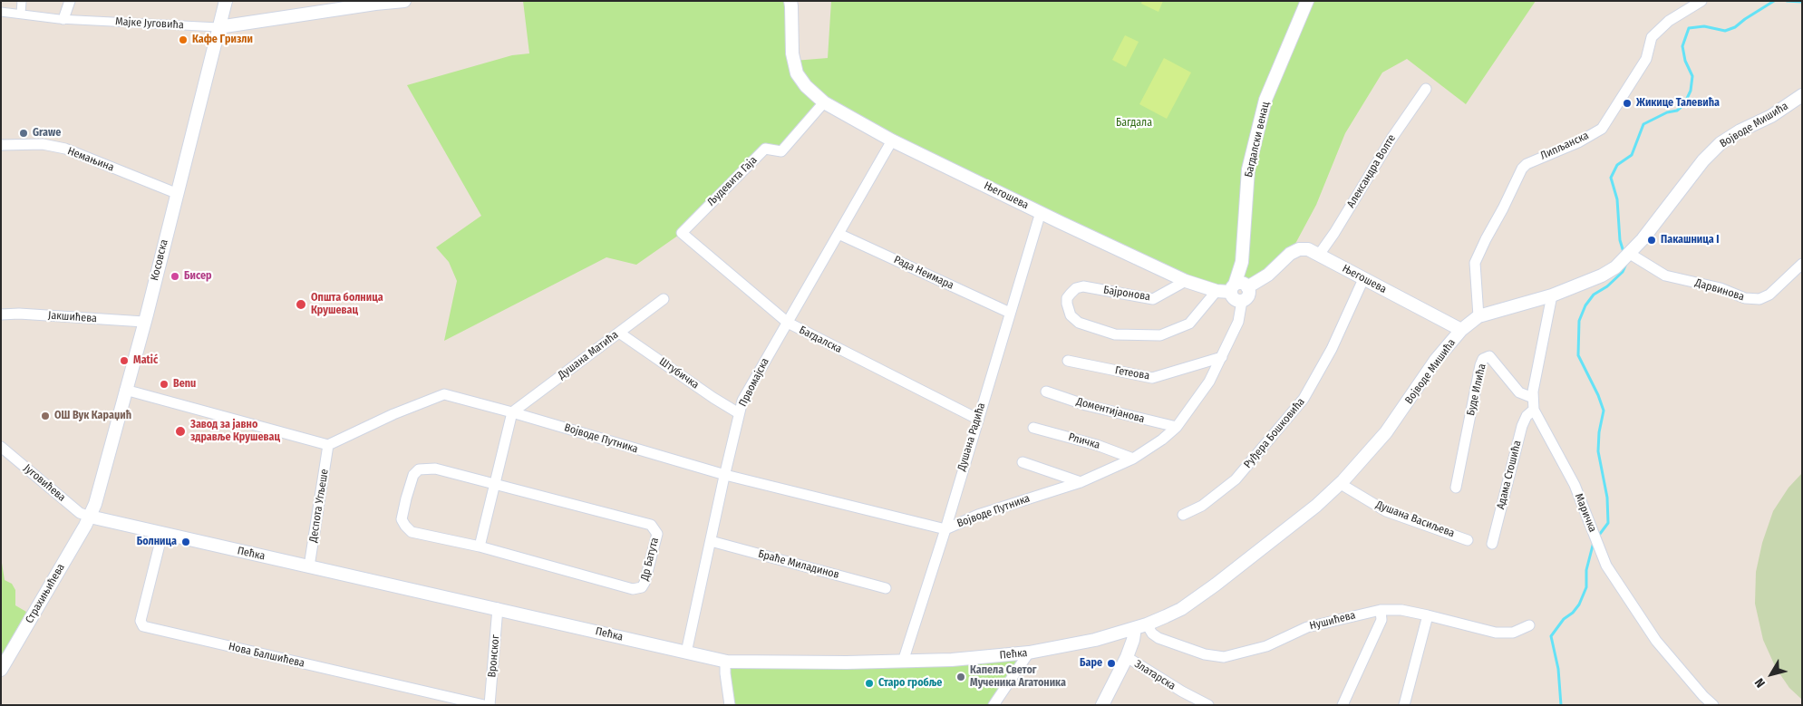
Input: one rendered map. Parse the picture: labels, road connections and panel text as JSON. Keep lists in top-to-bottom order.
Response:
{
  "streets": {
    "street": [
      "Мајке Југовића",
      "Војводе Мишића",
      "Багдалски венац",
      "Липљанска",
      "Немањина",
      "Александра Волте",
      "Људевита Гаја",
      "Његошева",
      "Косовска",
      "Рада Неимара",
      "Дарвинова",
      "Бајронова",
      "Јакшићева",
      "Багдалска",
      "Душана Матића",
      "Штубичка",
      "Гетеова",
      "Првомајска",
      "Буде Илића",
      "Доментијанова",
      "Руђера Бошковића",
      "Душана Радића",
      "Војводе Путника",
      "Рличка",
      "Адама Стошића",
      "Југовићева",
      "Деспота Угљеше",
      "Маричка",
      "Душана Васиљева",
      "Пећка",
      "Др Батута",
      "Браће Миладинов",
      "Страхињићева",
      "Нушићева",
      "Нова Балшићева",
      "Вронског",
      "Златарска"
    ]
  },
  "crossings": [
    ["Мајке Југовића", "Косовска"],
    ["Војводе Мишића", "Липљанска"],
    ["Војводе Мишића", "Његошева"],
    ["Војводе Мишића", "Дарвинова"],
    ["Војводе Мишића", "Маричка"],
    ["Војводе Мишића", "Душана Васиљева"],
    ["Војводе Мишића", "Пећка"],
    ["Војводе Мишића", "Нушићева"],
    ["Багдалски венац", "Његошева"],
    ["Багдалски венац", "Војводе Путника"],
    ["Немањина", "Косовска"],
    ["Александра Волте", "Његошева"],
    ["Људевита Гаја", "Његошева"],
    ["Људевита Гаја", "Багдалска"],
    ["Његошева", "Бајронова"],
    ["Његошева", "Првомајска"],
    ["Његошева", "Руђера Бошковића"],
    ["Његошева", "Душана Радића"],
    ["Његошева", "Војводе Путника"],
    ["Косовска", "Јакшићева"],
    ["Косовска", "Југовићева"],
    ["Косовска", "Пећка"],
    ["Косовска", "Страхињићева"],
    ["Рада Неимара", "Првомајска"],
    ["Рада Неимара", "Душана Радића"],
    ["Багдалска", "Првомајска"],
    ["Багдалска", "Душана Радића"],
    ["Душана Матића", "Штубичка"],
    ["Душана Матића", "Војводе Путника"],
    ["Штубичка", "Првомајска"],
    ["Гетеова", "Војводе Путника"],
    ["Првомајска", "Војводе Путника"],
    ["Првомајска", "Пећка"],
    ["Првомајска", "Браће Миладинов"],
    ["Буде Илића", "Маричка"],
    ["Доментијанова", "Војводе Путника"],
    ["Душана Радића", "Војводе Путника"],
    ["Душана Радића", "Пећка"],
    ["Војводе Путника", "Рличка"],
    ["Војводе Путника", "Деспота Угљеше"],
    ["Адама Стошића", "Маричка"],
    ["Југовићева", "Пећка"],
    ["Југовићева", "Страхињићева"],
    ["Деспота Угљеше", "Пећка"],
    ["Пећка", "Страхињићева"],
    ["Пећка", "Нушићева"],
    ["Пећка", "Нова Балшићева"],
    ["Пећка", "Вронског"]
  ],
  "parks": ["Багдала"],
  "places": [
    "Кафе Гризли",
    "Жикице Талевића",
    "Grawe",
    "Пакашница I",
    "Бисер",
    "Општа болница Крушевац",
    "Matić",
    "Benu",
    "ОШ Вук Караџић",
    "Завод за јавно здравље Крушевац",
    "Болница",
    "Баре",
    "Капела Светог Мученика Агатоника",
    "Старо гробље"
  ],
  "north": "bottom left"
}
